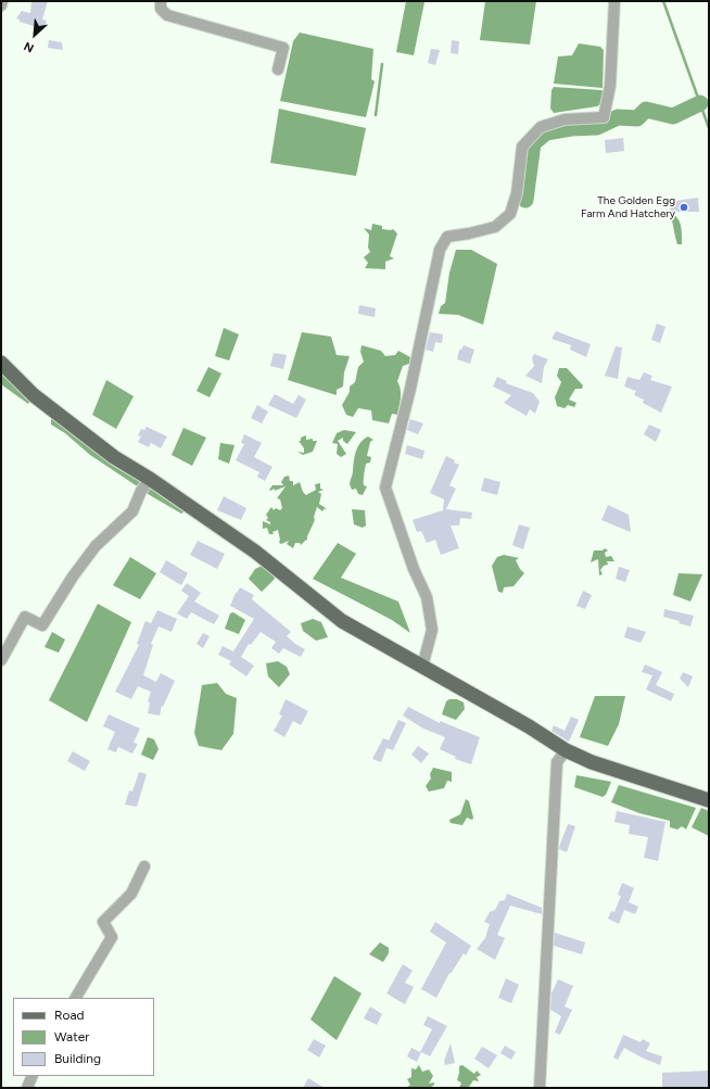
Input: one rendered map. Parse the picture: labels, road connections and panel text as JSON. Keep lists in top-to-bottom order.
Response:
{
  "places": ["The Golden Egg Farm And Hatchery"],
  "legend": ["Road", "Water", "Building"],
  "north": "bottom left"
}
